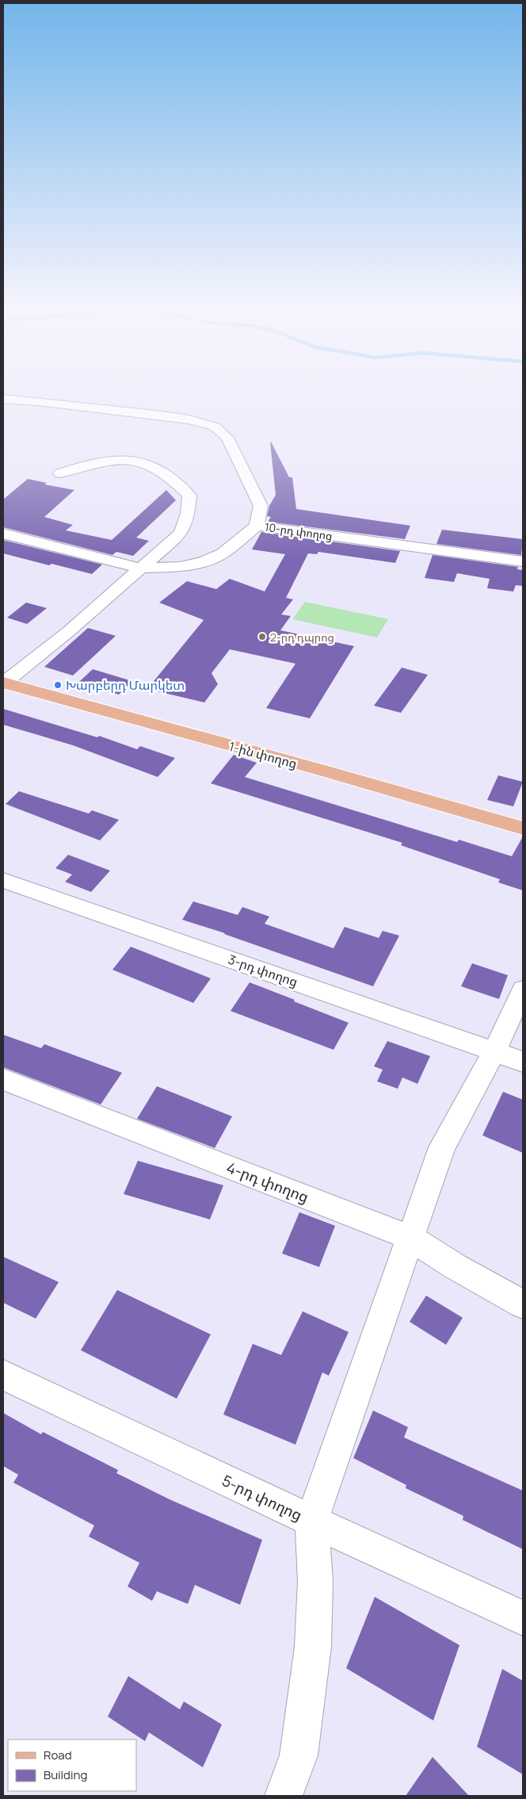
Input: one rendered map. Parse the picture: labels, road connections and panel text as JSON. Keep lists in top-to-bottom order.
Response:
{
  "streets": {
    "main road": ["1-ին փողոց"],
    "street": [
      "10-րդ փողոց",
      "3-րդ փողոց",
      "4-րդ փողոց",
      "5-րդ փողոց"
    ]
  },
  "places": ["2-րդ դպրոց", "Խարբերդ Մարկետ"],
  "legend": ["Road", "Building"]
}
